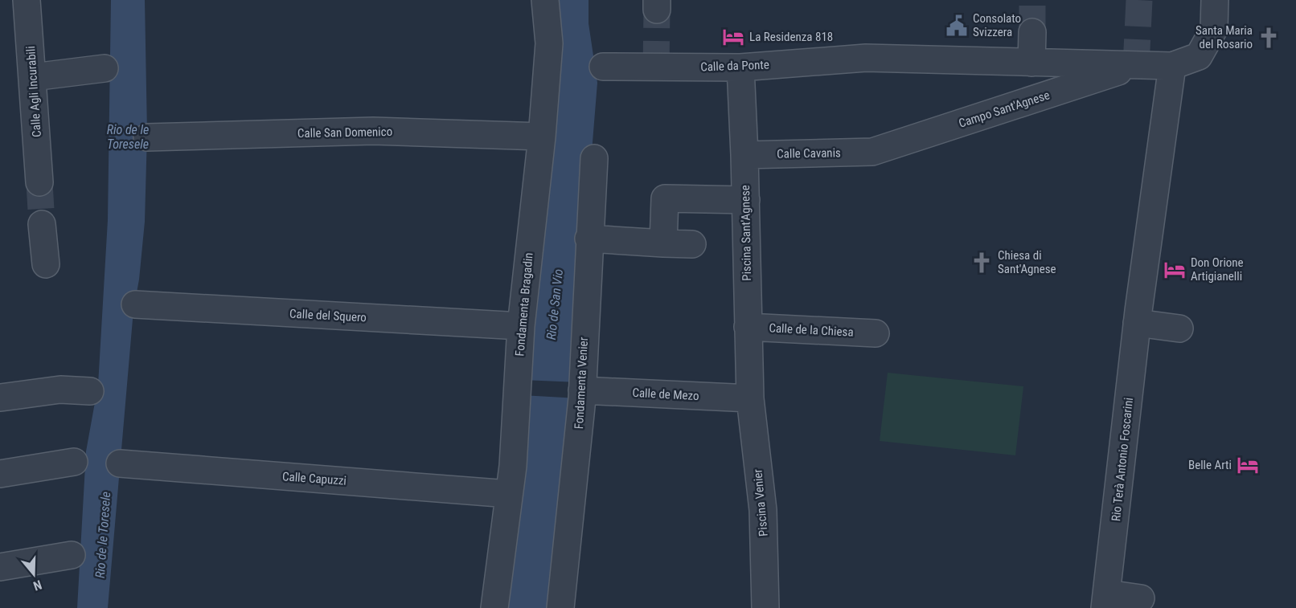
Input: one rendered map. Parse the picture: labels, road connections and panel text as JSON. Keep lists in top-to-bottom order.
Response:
{
  "streets": {
    "street": [
      "Calle da Ponte",
      "Calle Agli Incurabili",
      "Campo Sant'Agnese",
      "Calle San Domenico",
      "Calle Cavanis",
      "Piscina Sant'Agnese",
      "Fondamenta Bragadin",
      "Calle del Squero",
      "Calle de la Chiesa",
      "Fondamenta Venier",
      "Calle de Mezo",
      "Rio Terà Antonio Foscarini",
      "Calle Capuzzi",
      "Piscina Venier"
    ]
  },
  "crossings": [
    ["Calle da Ponte", "Campo Sant'Agnese"],
    ["Calle da Ponte", "Piscina Sant'Agnese"],
    ["Campo Sant'Agnese", "Calle Cavanis"],
    ["Calle San Domenico", "Fondamenta Bragadin"],
    ["Calle Cavanis", "Piscina Sant'Agnese"],
    ["Piscina Sant'Agnese", "Calle de la Chiesa"],
    ["Piscina Sant'Agnese", "Calle de Mezo"],
    ["Piscina Sant'Agnese", "Piscina Venier"],
    ["Fondamenta Bragadin", "Calle del Squero"],
    ["Fondamenta Bragadin", "Calle Capuzzi"],
    ["Fondamenta Venier", "Calle de Mezo"],
    ["Calle de Mezo", "Piscina Venier"]
  ],
  "water": ["Rio de le Toresele", "Rio de San Vio"],
  "places": {
    "public building": ["Consolato Svizzera"],
    "hotel": ["La Residenza 818", "Don Orione Artigianelli", "Belle Arti"],
    "church": ["Santa Maria del Rosario", "Chiesa di Sant'Agnese"]
  },
  "north": "bottom"
}
